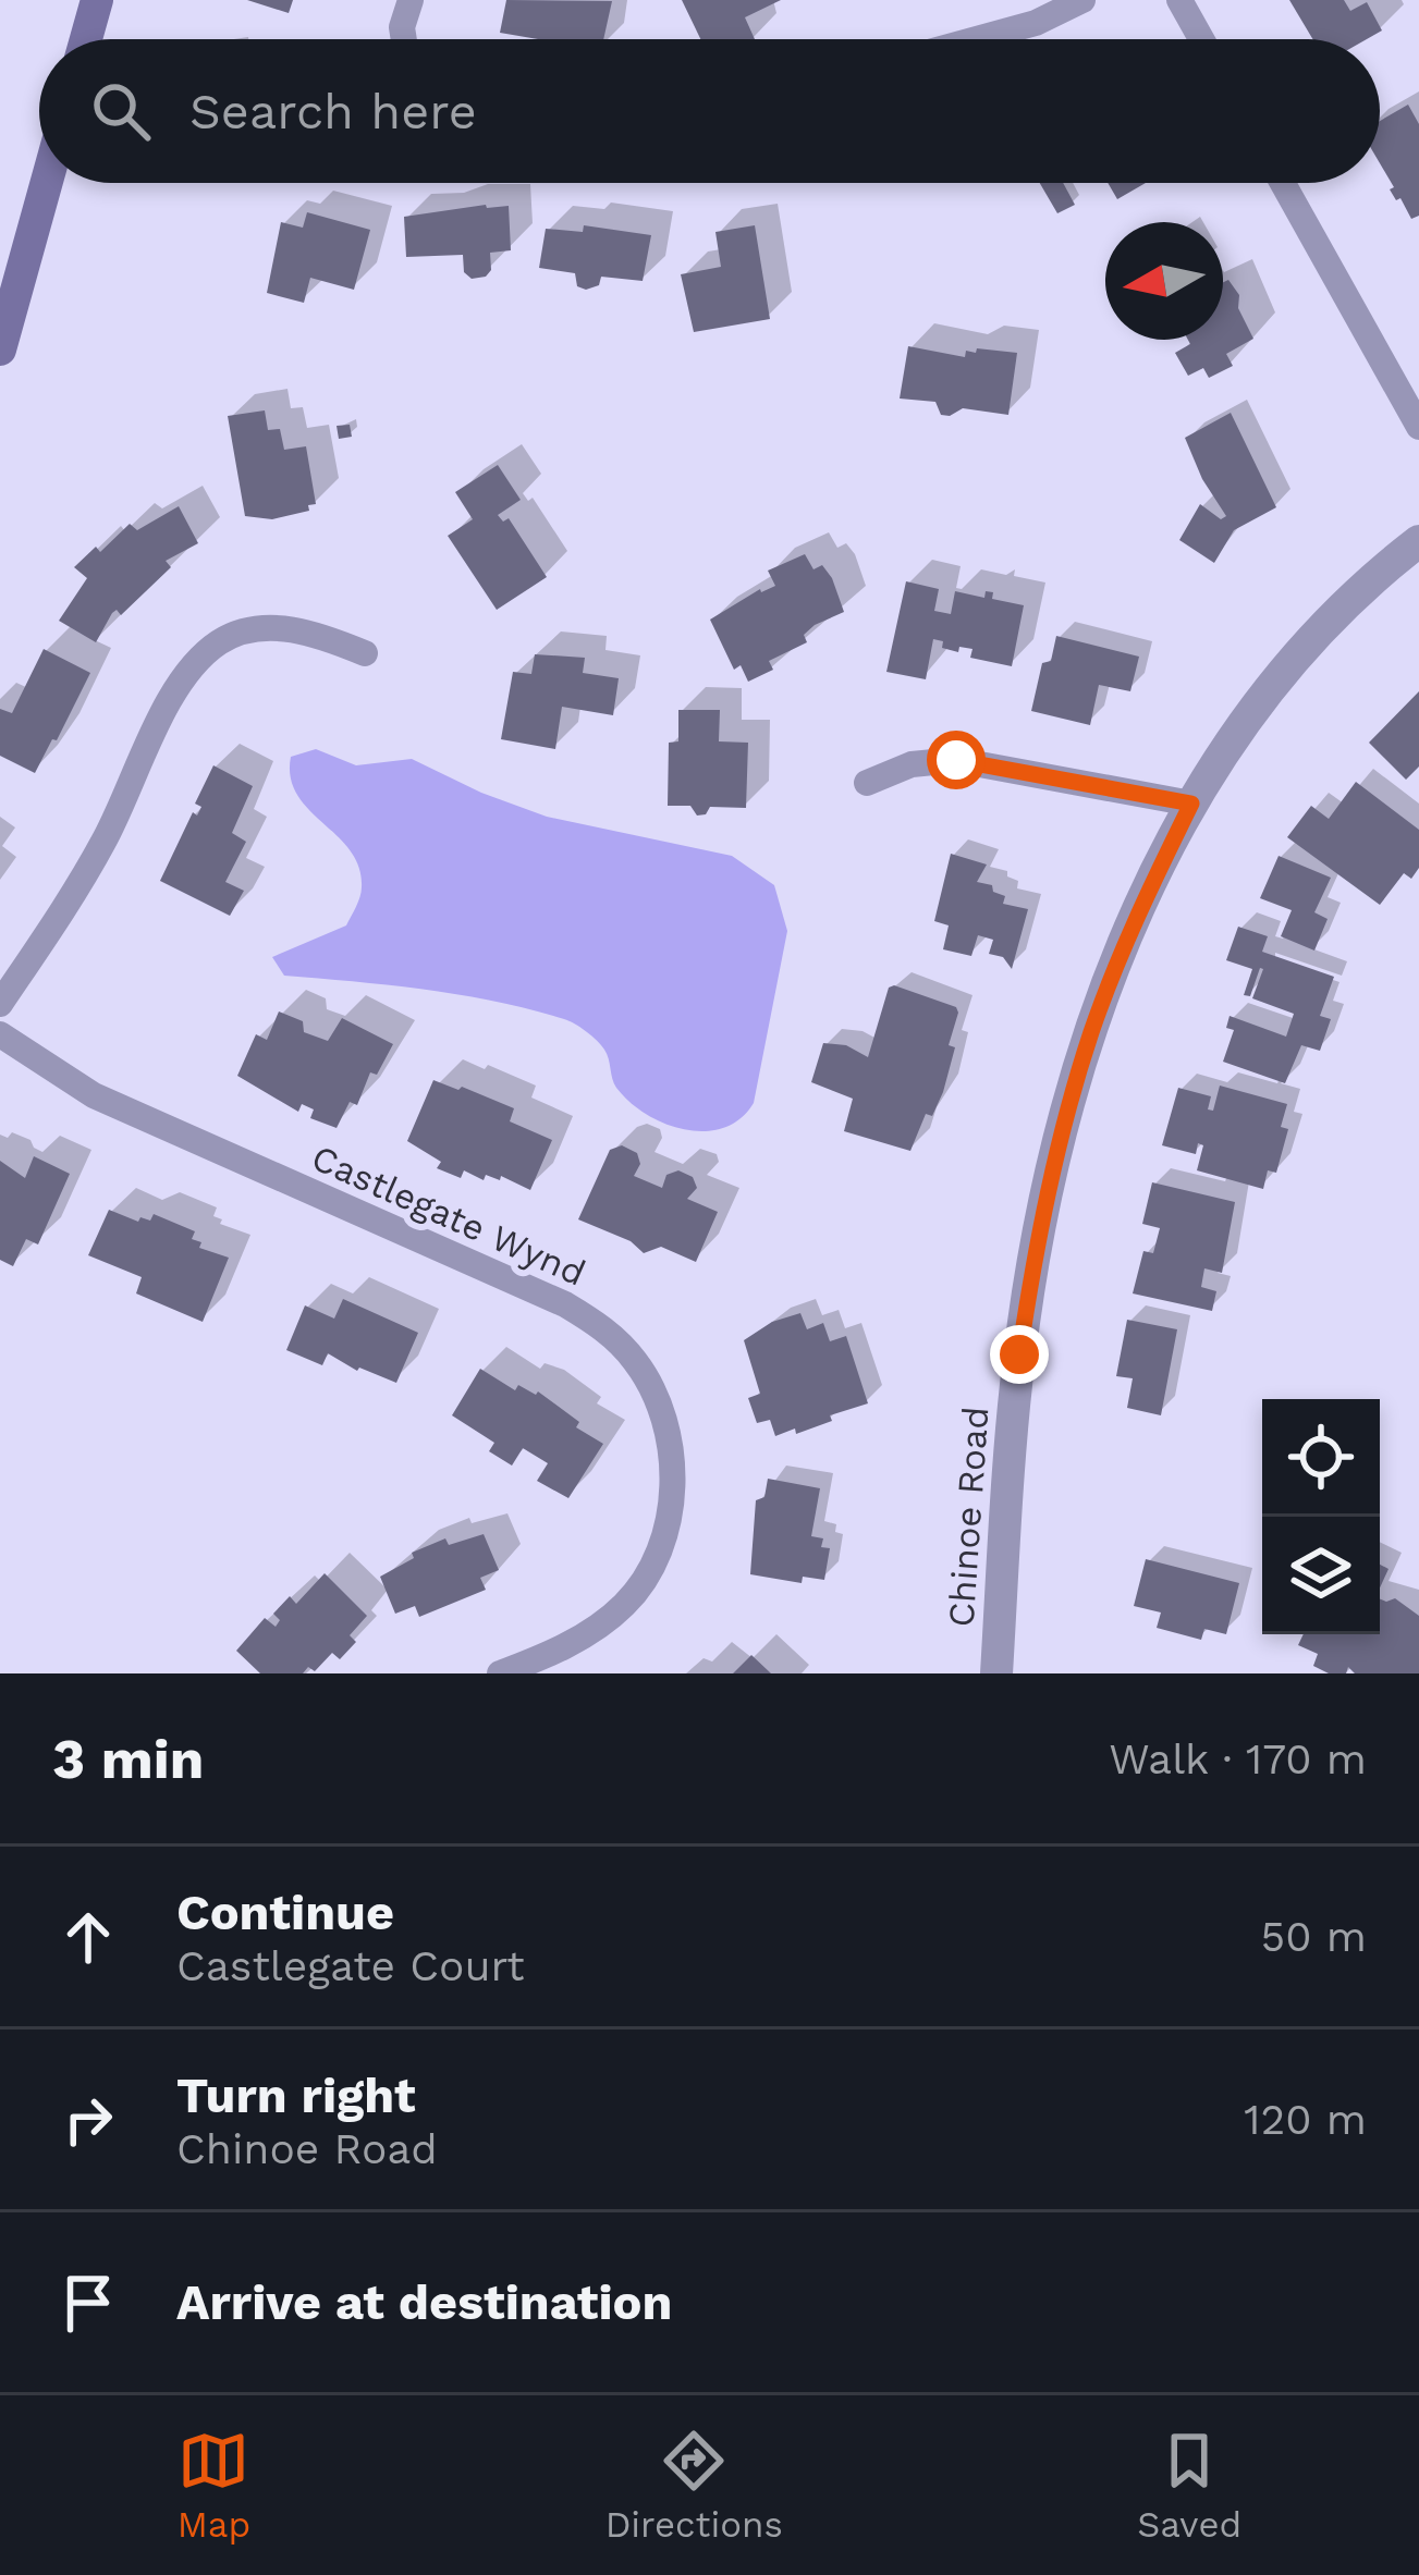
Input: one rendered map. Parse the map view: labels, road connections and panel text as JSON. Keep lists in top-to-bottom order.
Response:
{
  "streets": {
    "street": ["Castlegate Wynd", "Chinoe Road"]
  },
  "north": "left",
  "page": {
    "search": "Search here",
    "heading": ["3 min", "Walk · 170 m"],
    "list": [
      ["Continue", "Castlegate Court", "50 m"],
      ["Turn right", "Chinoe Road", "120 m"],
      "Arrive at destination"
    ],
    "nav": ["Map", "Directions", "Saved"]
  }
}
